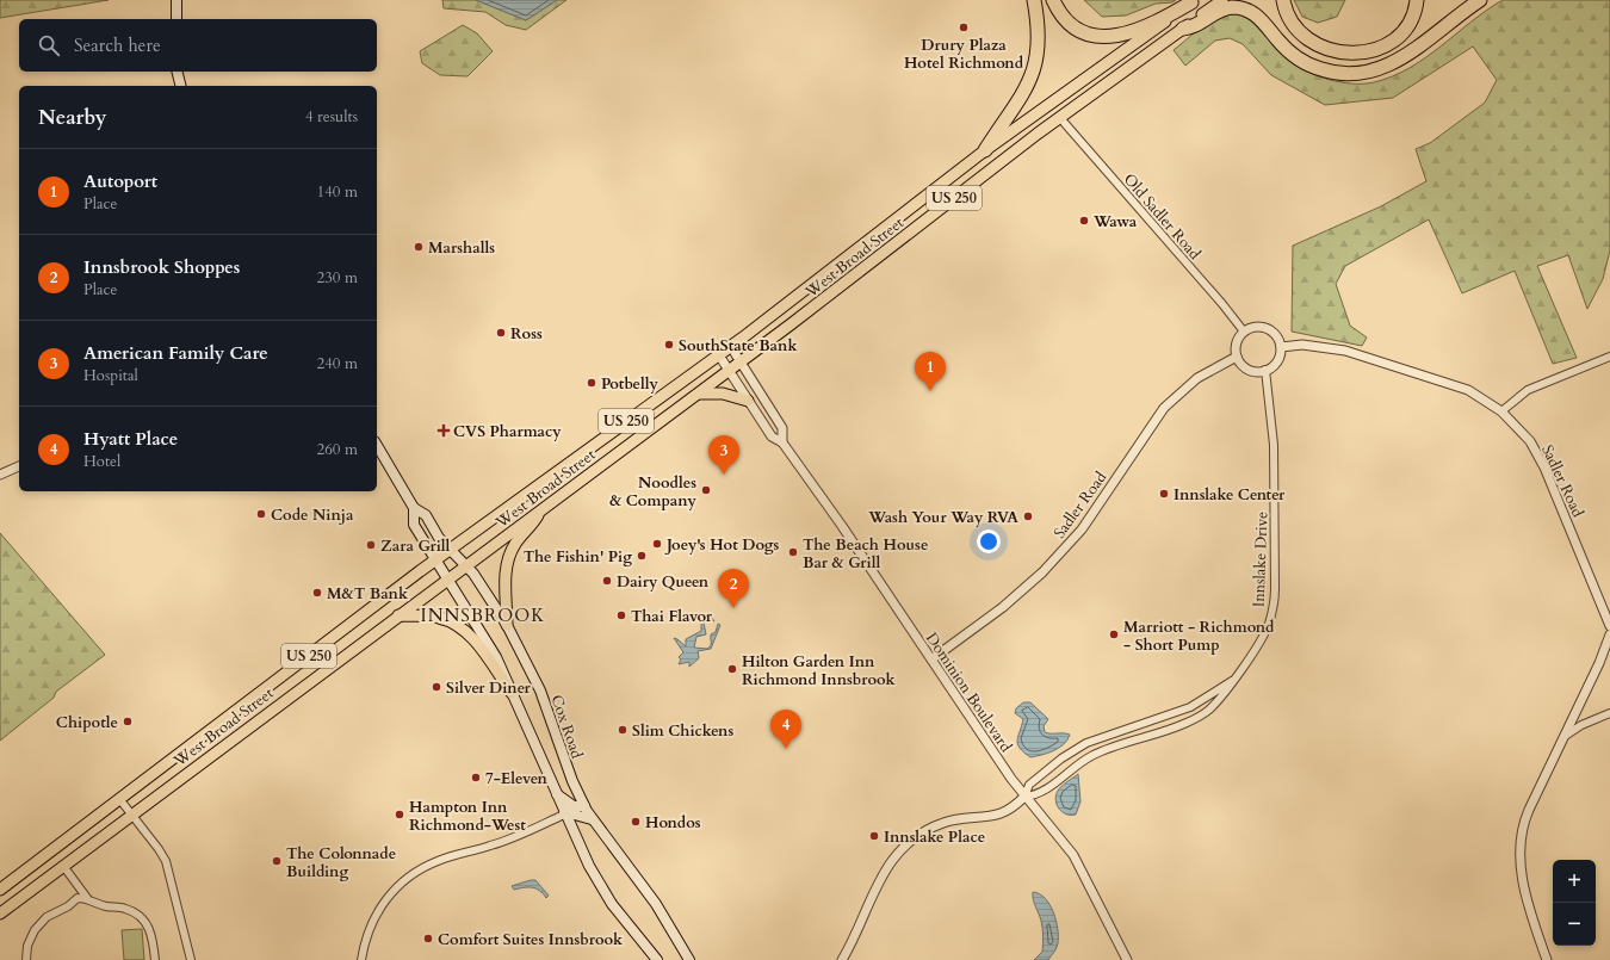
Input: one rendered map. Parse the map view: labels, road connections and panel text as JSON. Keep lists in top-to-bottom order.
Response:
{
  "streets": {
    "main road": ["US 250", "West Broad Street", "Cox Road"],
    "street": [
      "Old Sadler Road",
      "Sadler Road",
      "Innslake Drive",
      "Dominion Boulevard"
    ]
  },
  "crossings": [
    ["Old Sadler Road", "West Broad Street"],
    ["Old Sadler Road", "Sadler Road"],
    ["Old Sadler Road", "Innslake Drive"],
    ["West Broad Street", "Dominion Boulevard"],
    ["West Broad Street", "Cox Road"],
    ["Sadler Road", "Innslake Drive"],
    ["Sadler Road", "Dominion Boulevard"],
    ["Innslake Drive", "Dominion Boulevard"]
  ],
  "districts": ["INNSBROOK"],
  "places": {
    "other": [
      "Drury Plaza Hotel Richmond",
      "Wawa",
      "Marshalls",
      "Ross",
      "SouthState Bank",
      "Potbelly",
      "Noodles & Company",
      "Innslake Center",
      "Code Ninja",
      "Wash Your Way RVA",
      "Joey's Hot Dogs",
      "Zara Grill",
      "The Beach House Bar & Grill",
      "The Fishin' Pig",
      "Dairy Queen",
      "M&T Bank",
      "Thai Flavor",
      "Marriott - Richmond - Short Pump",
      "Hilton Garden Inn Richmond Innsbrook",
      "Silver Diner",
      "Chipotle",
      "Slim Chickens",
      "7-Eleven",
      "Hampton Inn Richmond-West",
      "Hondos",
      "Innslake Place",
      "The Colonnade Building",
      "Comfort Suites Innsbrook"
    ],
    "health": ["CVS Pharmacy"]
  },
  "page": {
    "search": "Search here",
    "heading": ["Nearby", "4 results"],
    "list": [
      {
        "mark": "1",
        "name": "Autoport",
        "note": "Place",
        "value": "140 m"
      },
      {
        "mark": "2",
        "name": "Innsbrook Shoppes",
        "note": "Place",
        "value": "230 m"
      },
      {
        "mark": "3",
        "name": "American Family Care",
        "note": "Hospital",
        "value": "240 m"
      },
      {
        "mark": "4",
        "name": "Hyatt Place",
        "note": "Hotel",
        "value": "260 m"
      }
    ],
    "pins": [
      "1",
      "3",
      "2",
      "4"
    ],
    "map_buttons": ["+", "−"]
  }
}
